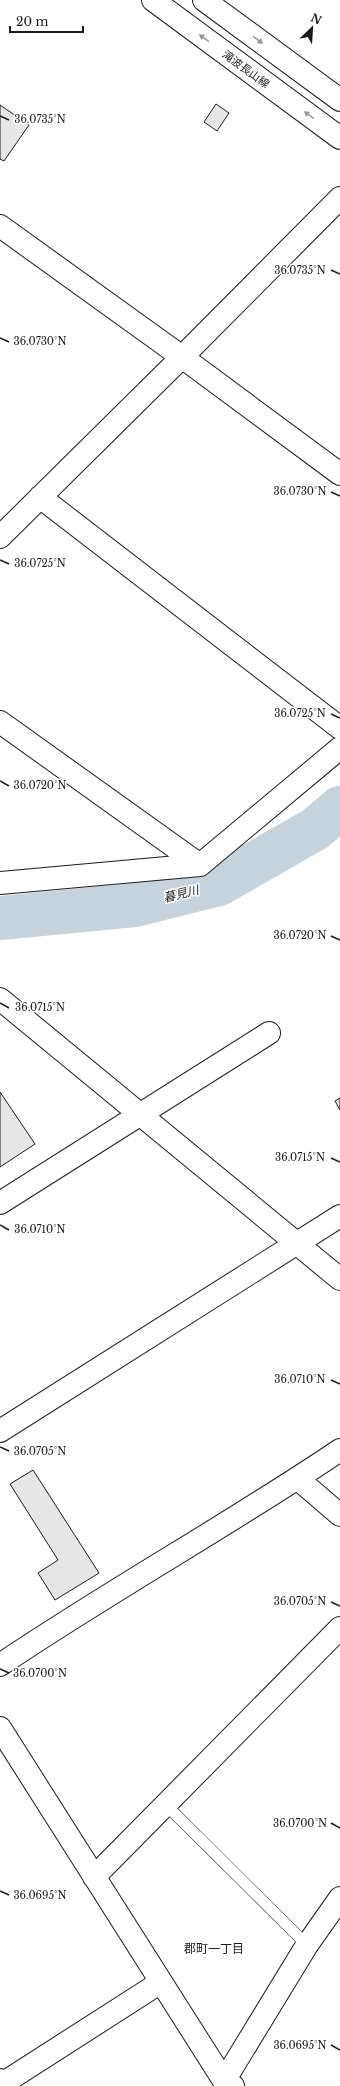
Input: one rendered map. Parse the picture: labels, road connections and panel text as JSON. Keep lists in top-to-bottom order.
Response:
{
  "streets": {
    "street": ["滝波長山線"]
  },
  "districts": ["郡町一丁目"],
  "water": ["暮見川"],
  "scale_bar": "20 m",
  "north": "top right",
  "coordinates": [
    "36.0735°N",
    "36.0730°N",
    "36.0725°N",
    "36.0720°N",
    "36.0715°N",
    "36.0710°N",
    "36.0705°N",
    "36.0700°N",
    "36.0695°N"
  ]
}
